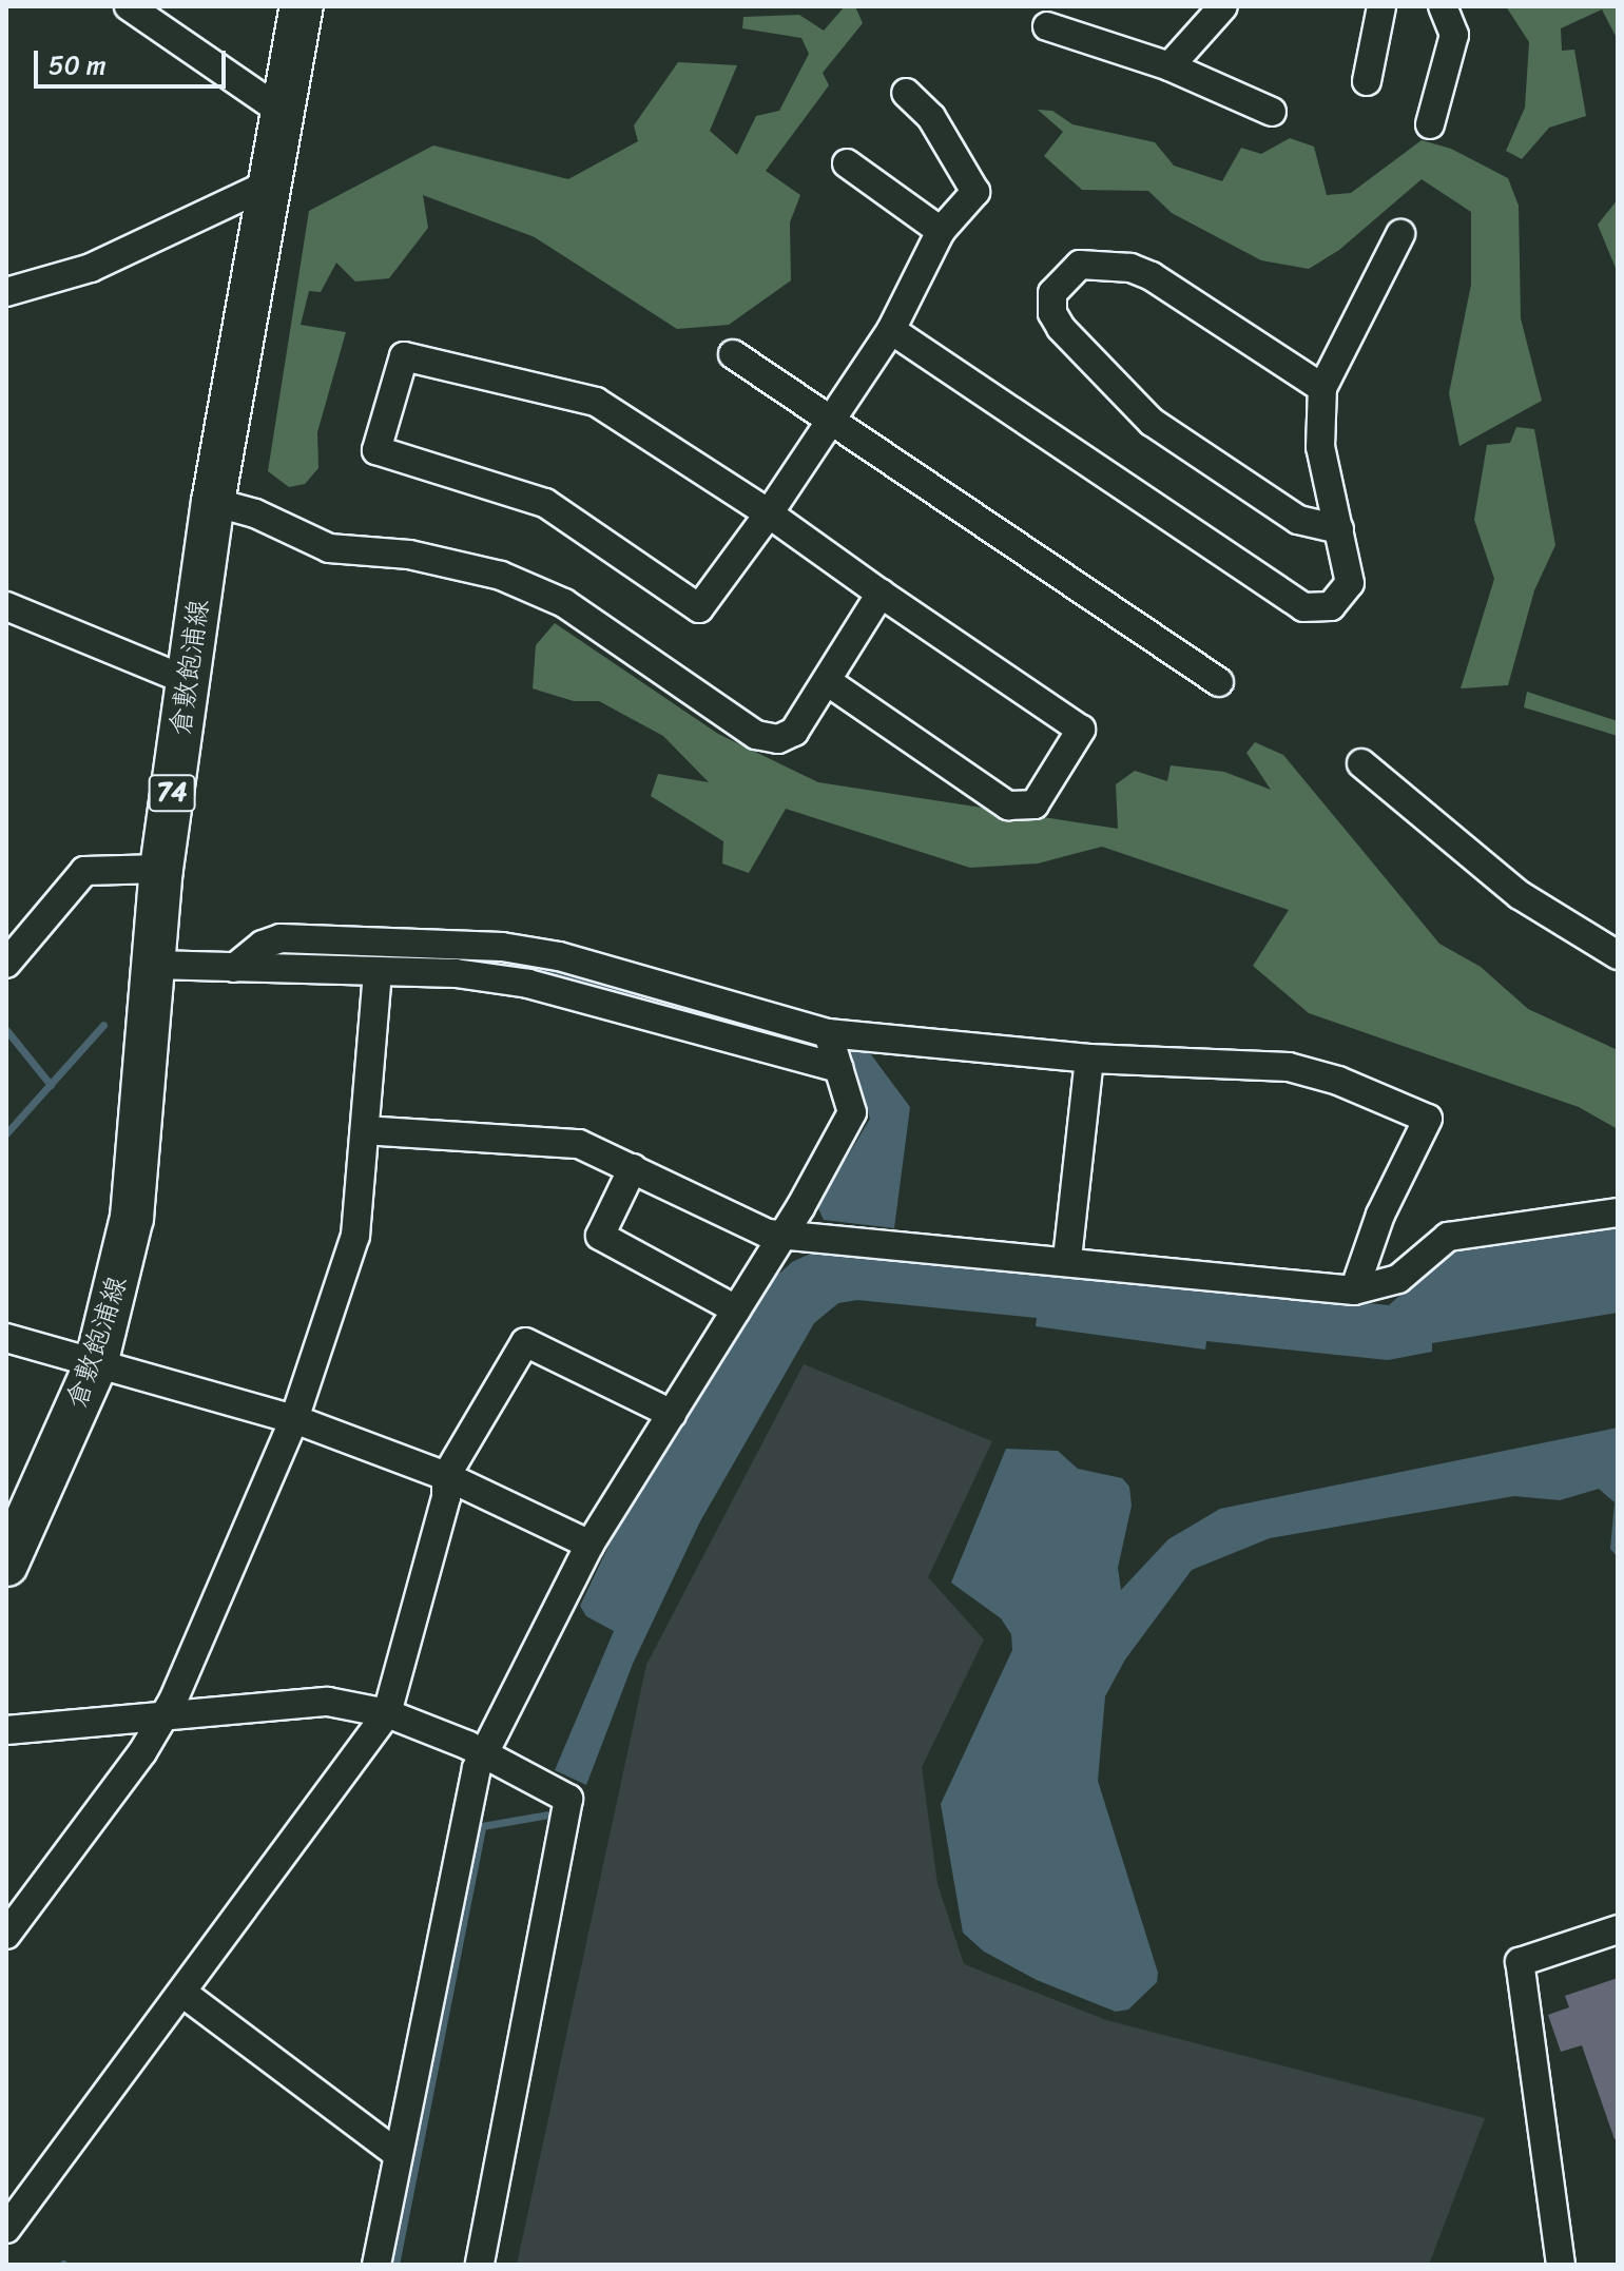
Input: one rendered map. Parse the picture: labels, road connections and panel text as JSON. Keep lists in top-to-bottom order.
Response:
{
  "streets": {
    "main road": ["倉敷飽浦線", "74"]
  },
  "scale_bar": "50 m"
}
